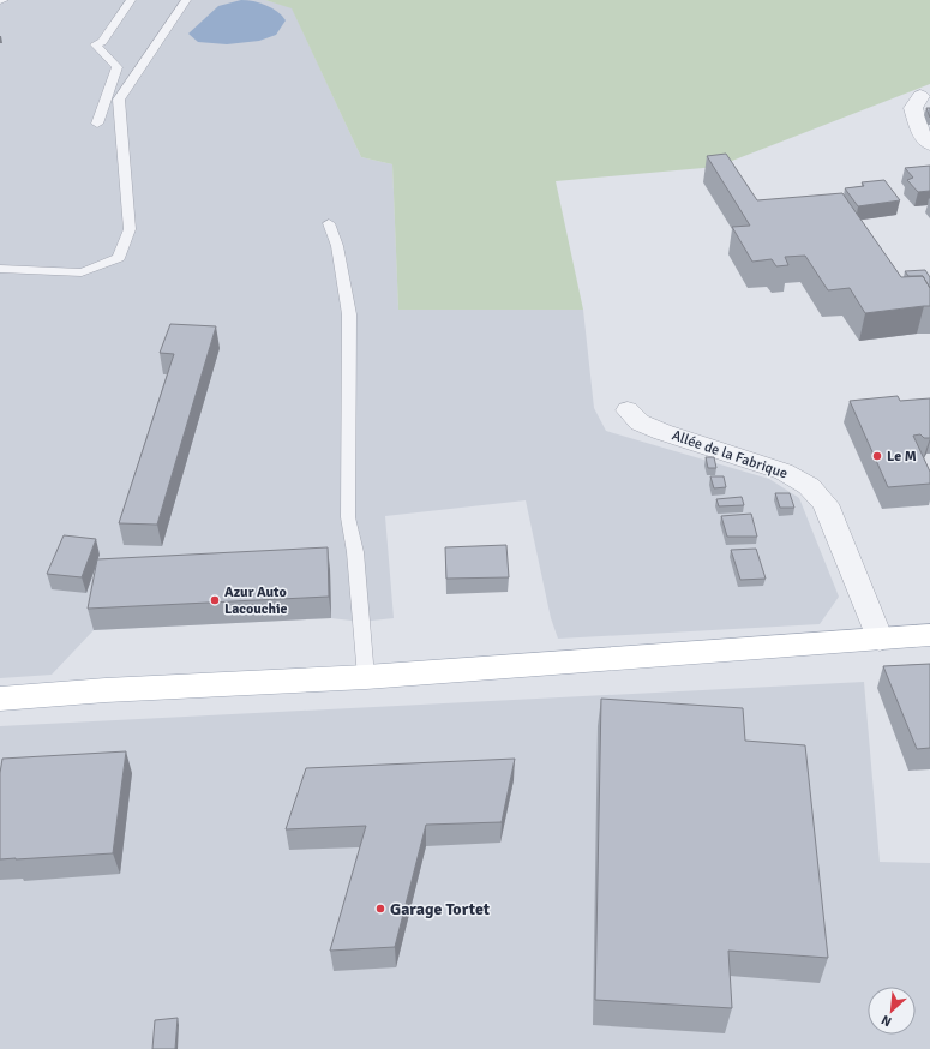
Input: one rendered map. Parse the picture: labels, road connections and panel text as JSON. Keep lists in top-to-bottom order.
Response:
{
  "streets": {
    "street": ["Allée de la Fabrique"]
  },
  "places": ["Le M", "Azur Auto Lacouchie", "Garage Tortet"],
  "north": "bottom left"
}
